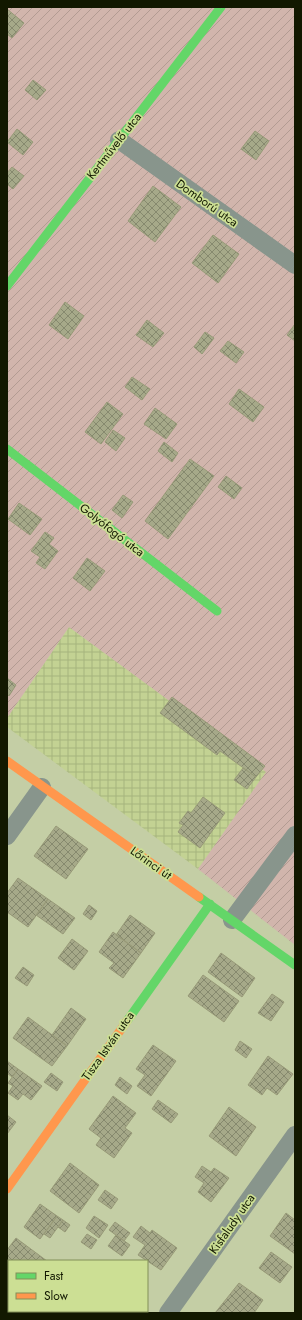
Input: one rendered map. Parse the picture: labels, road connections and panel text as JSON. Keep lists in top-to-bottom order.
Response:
{
  "streets": {
    "street": [
      "Kertművelő utca",
      "Domború utca",
      "Golyófogó utca",
      "Lőrinci út",
      "Tisza István utca",
      "Kisfaludy utca"
    ]
  },
  "crossings": [
    ["Kertművelő utca", "Domború utca"],
    ["Lőrinci út", "Tisza István utca"]
  ],
  "legend": ["Fast", "Slow"]
}
